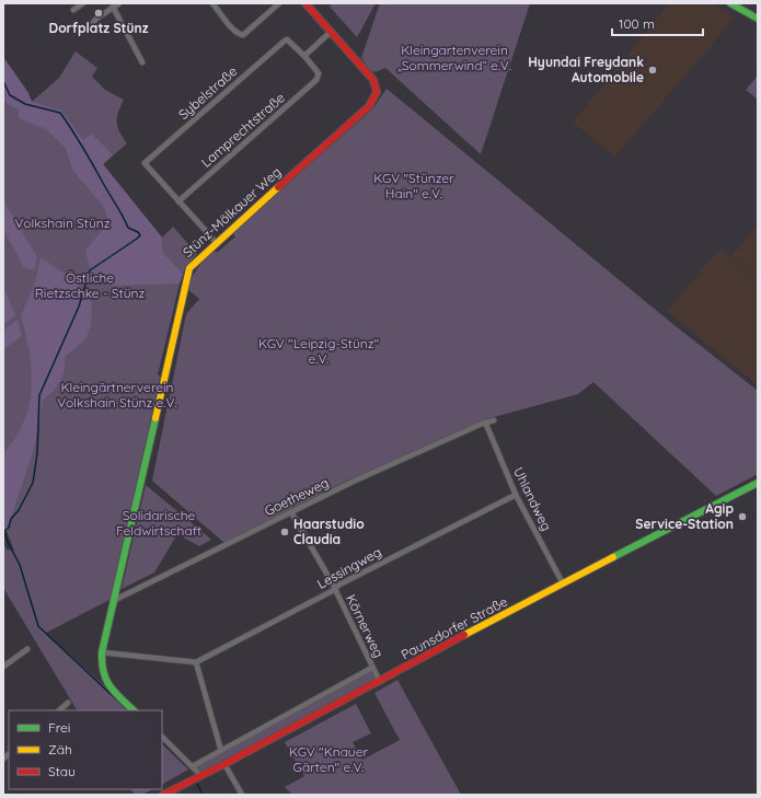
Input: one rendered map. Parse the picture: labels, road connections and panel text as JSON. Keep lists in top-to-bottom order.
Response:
{
  "streets": {
    "street": [
      "Sybelstraße",
      "Lamprechtstraße",
      "Stünz-Mölkauer Weg",
      "Goetheweg",
      "Uhlandweg",
      "Lessingweg",
      "Körnerweg",
      "Paunsdorfer Straße"
    ]
  },
  "crossings": [
    ["Sybelstraße", "Lamprechtstraße"],
    ["Stünz-Mölkauer Weg", "Goetheweg"],
    ["Goetheweg", "Uhlandweg"],
    ["Goetheweg", "Körnerweg"],
    ["Uhlandweg", "Lessingweg"],
    ["Uhlandweg", "Paunsdorfer Straße"],
    ["Lessingweg", "Körnerweg"],
    ["Körnerweg", "Paunsdorfer Straße"]
  ],
  "parks": [
    "Kleingartenverein „Sommerwind“ e.V.",
    "KGV \"Stünzer Hain\" e.V.",
    "Volkshain Stünz",
    "Östliche Rietzschke - Stünz",
    "KGV \"Leipzig-Stünz\" e.V.",
    "Kleingärtnerverein Volkshain Stünz e.V.",
    "Solidarische Feldwirtschaft",
    "KGV \"Knauer Gärten\" e.V."
  ],
  "places": [
    "Dorfplatz Stünz",
    "Hyundai Freydank Automobile",
    "Agip Service-Station",
    "Haarstudio Claudia"
  ],
  "legend": ["Frei", "Zäh", "Stau"],
  "scale_bar": "100 m"
}
